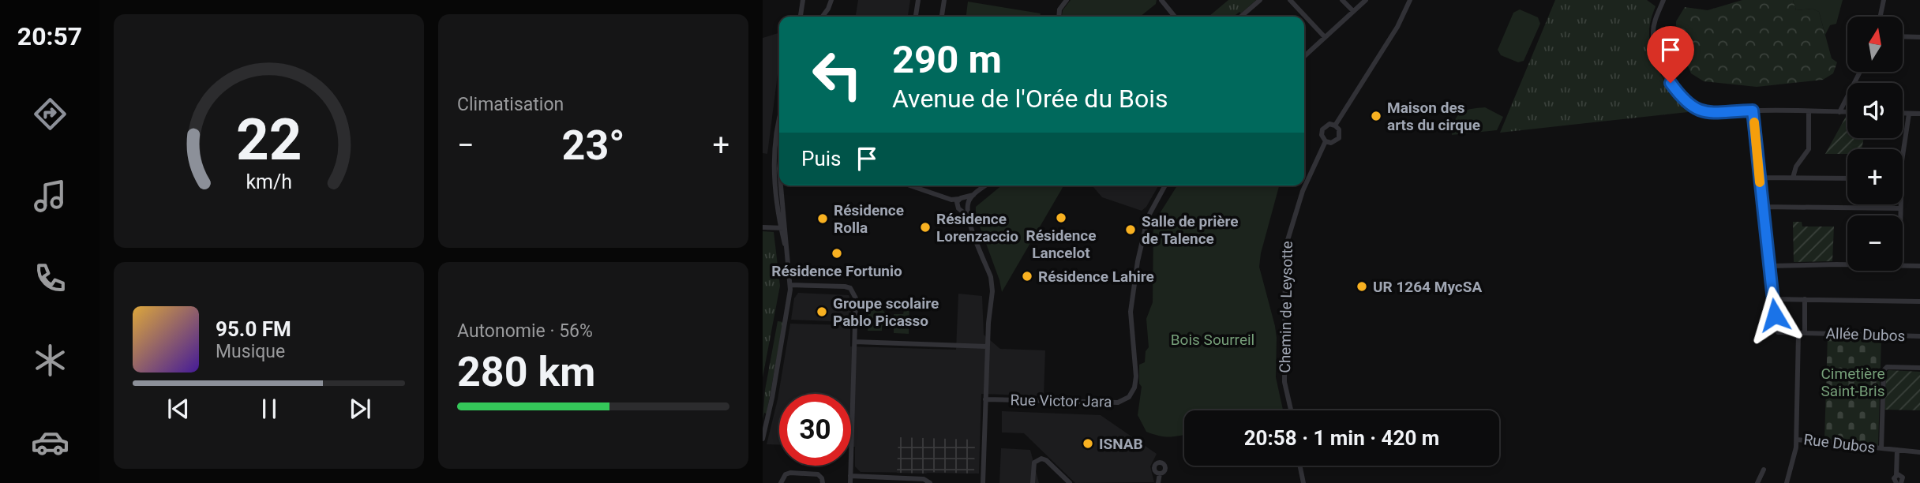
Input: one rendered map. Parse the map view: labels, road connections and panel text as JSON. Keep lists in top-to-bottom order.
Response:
{
  "streets": {
    "street": [
      "Chemin de Leysotte",
      "Allée Dubos",
      "Rue Victor Jara",
      "Rue Dubos"
    ]
  },
  "crossings": [
    ["Allée Dubos", "Rue Dubos"]
  ],
  "parks": ["Bois Sourreil", "Cimetière Saint-Bris"],
  "places": [
    "Maison des arts du cirque",
    "Résidence Lancelot",
    "Résidence Rolla",
    "Résidence Lorenzaccio",
    "Salle de prière de Talence",
    "Résidence Fortunio",
    "Résidence Lahire",
    "UR 1264 MycSA",
    "Groupe scolaire Pablo Picasso",
    "ISNAB"
  ],
  "north": "top",
  "page": {
    "tabs": "20:57",
    "tile": [
      "Climatisation",
      ["Autonomie · 56%", "280 km"]
    ],
    "map_buttons": ["+", "−"],
    "turn": ["290 m", "Avenue de l'Orée du Bois"],
    "heat": ["−", "23°", "+"],
    "then": "Puis",
    "song": ["95.0 FM", "Musique"],
    "limit": "30",
    "trip": "20:58 · 1 min · 420 m",
    "gauge": ["22", "km/h"]
  }
}
